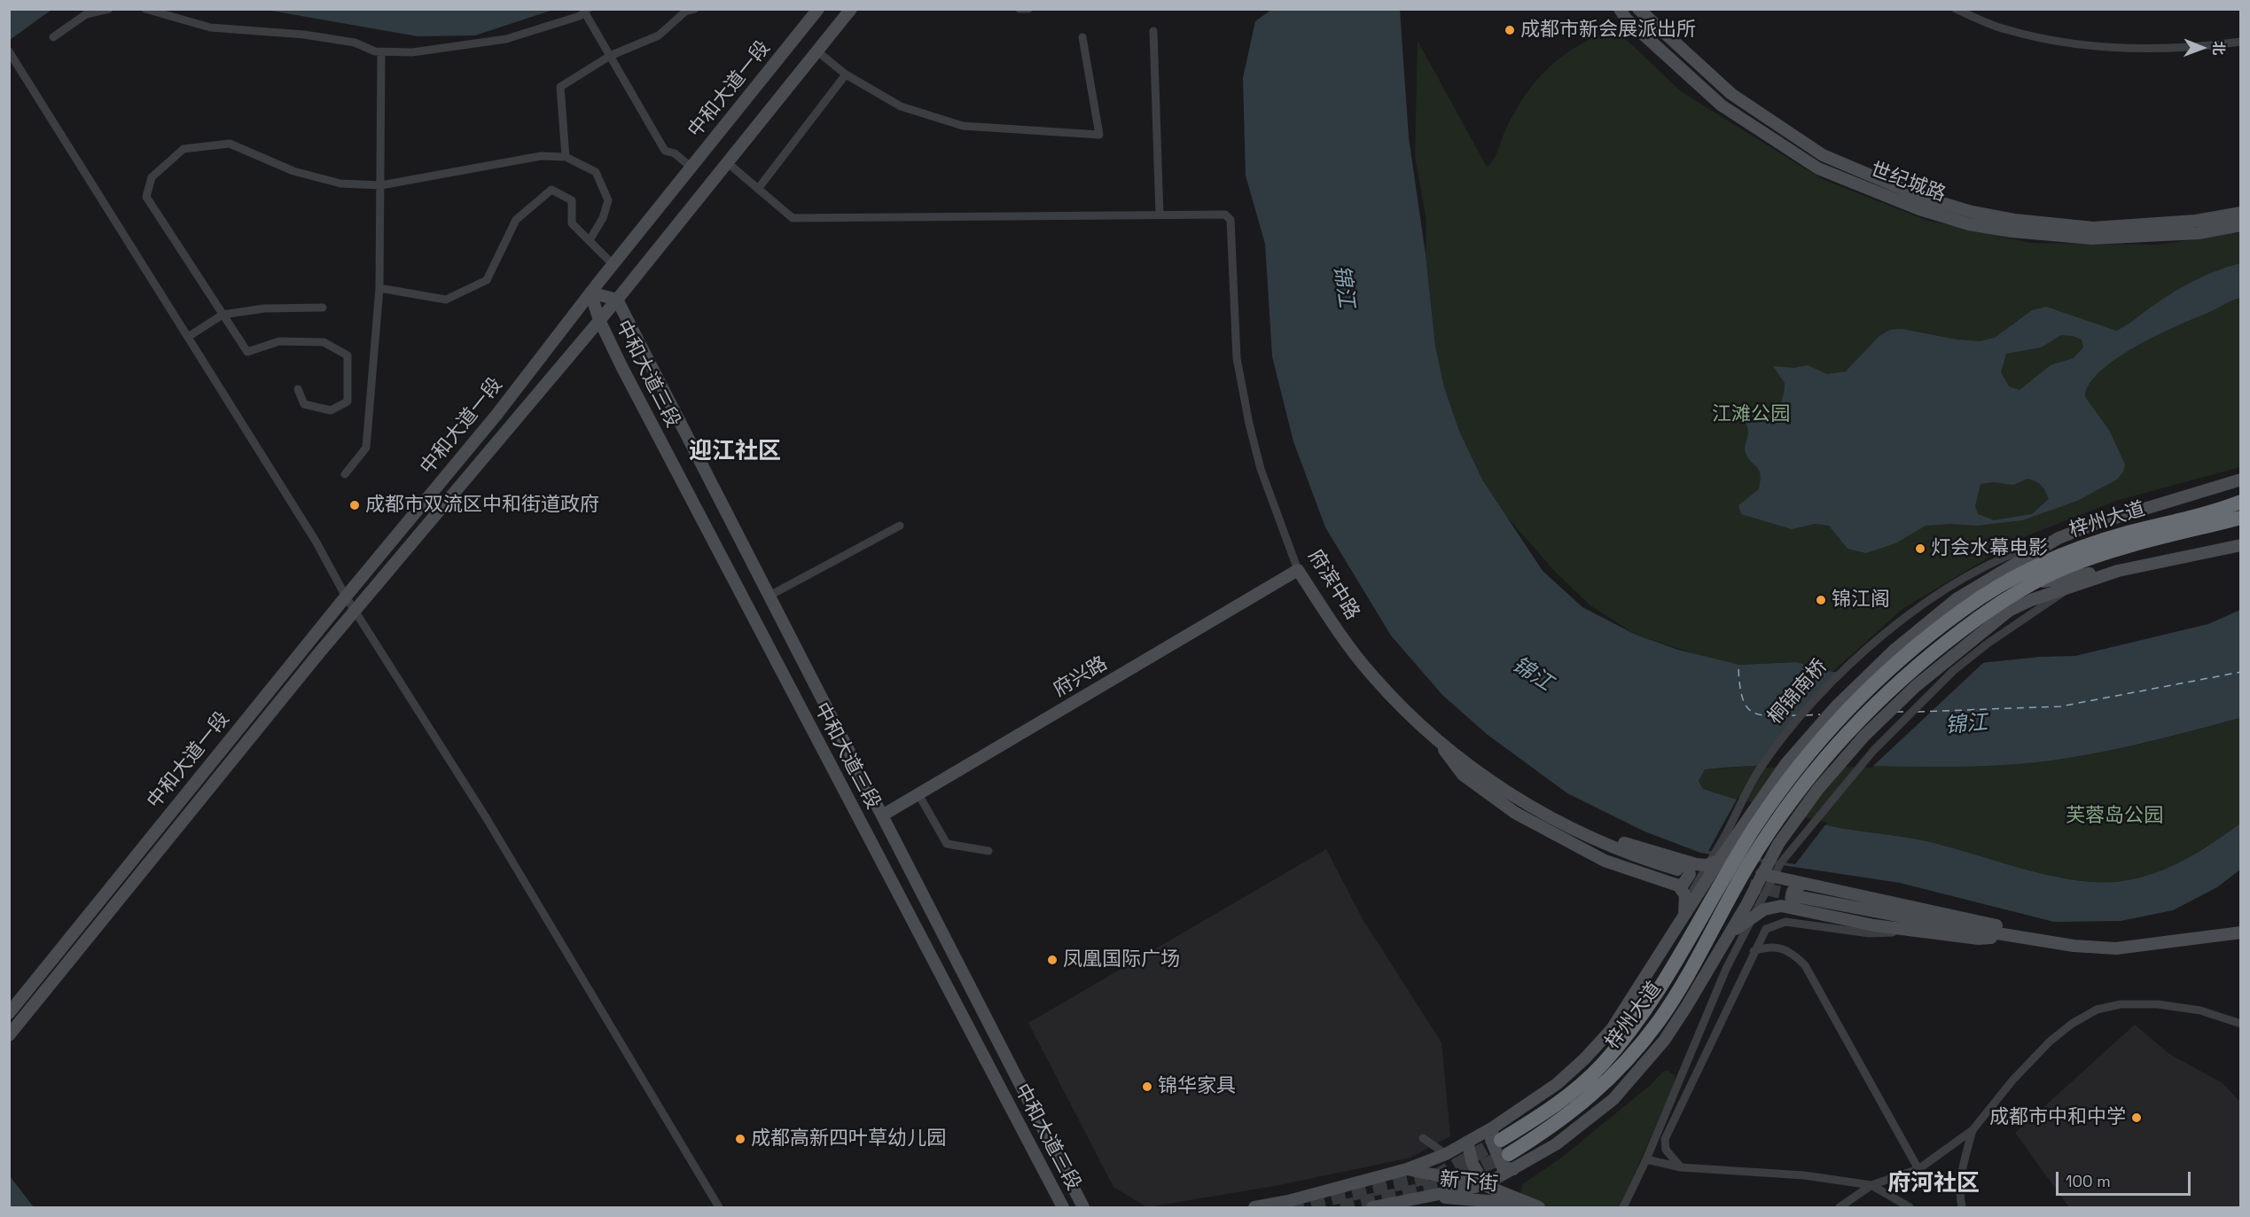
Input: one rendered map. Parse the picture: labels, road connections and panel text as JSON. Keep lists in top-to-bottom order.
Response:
{
  "streets": {
    "highway": ["梓州大道"],
    "main road": [
      "中和大道一段",
      "世纪城路",
      "中和大道三段",
      "府滨中路",
      "府兴路",
      "新下街"
    ],
    "street": ["桐锦南桥"]
  },
  "crossings": [
    ["中和大道一段", "中和大道三段"],
    ["中和大道一段", "府滨中路"],
    ["梓州大道", "府滨中路"],
    ["梓州大道", "桐锦南桥"],
    ["府滨中路", "府兴路"],
    ["府滨中路", "桐锦南桥"]
  ],
  "districts": ["迎江社区", "府河社区"],
  "water": ["锦江"],
  "parks": ["江滩公园", "芙蓉岛公园"],
  "places": [
    "成都市新会展派出所",
    "成都市双流区中和街道政府",
    "灯会水幕电影",
    "锦江阁",
    "凤凰国际广场",
    "锦华家具",
    "成都市中和中学",
    "成都高新四叶草幼儿园"
  ],
  "scale_bar": "100 m",
  "north": "right"
}
